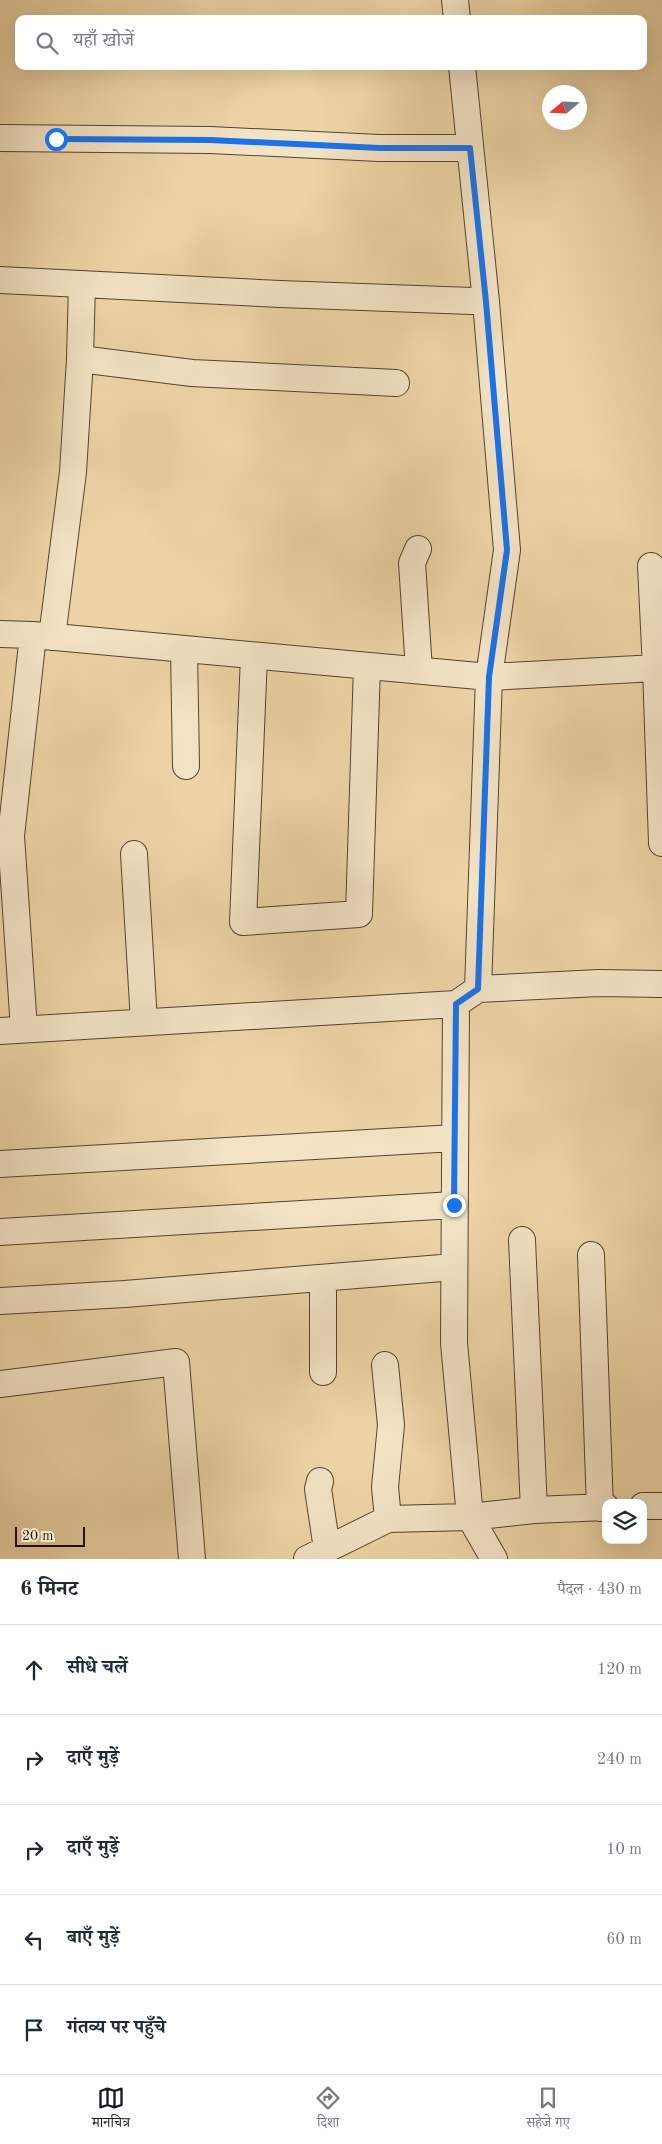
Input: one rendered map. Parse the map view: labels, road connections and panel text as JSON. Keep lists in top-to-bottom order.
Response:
{
  "scale_bar": "20 m",
  "north": "left",
  "page": {
    "search": "यहाँ खोजें",
    "scale": "20 m",
    "heading": ["6 मिनट", "पैदल · 430 m"],
    "list": [
      ["सीधे चलें", "120 m"],
      ["दाएँ मुड़ें", "240 m"],
      ["दाएँ मुड़ें", "10 m"],
      ["बाएँ मुड़ें", "60 m"],
      "गंतव्य पर पहुँचे"
    ],
    "nav": ["मानचित्र", "दिशा", "सहेजे गए"]
  }
}
